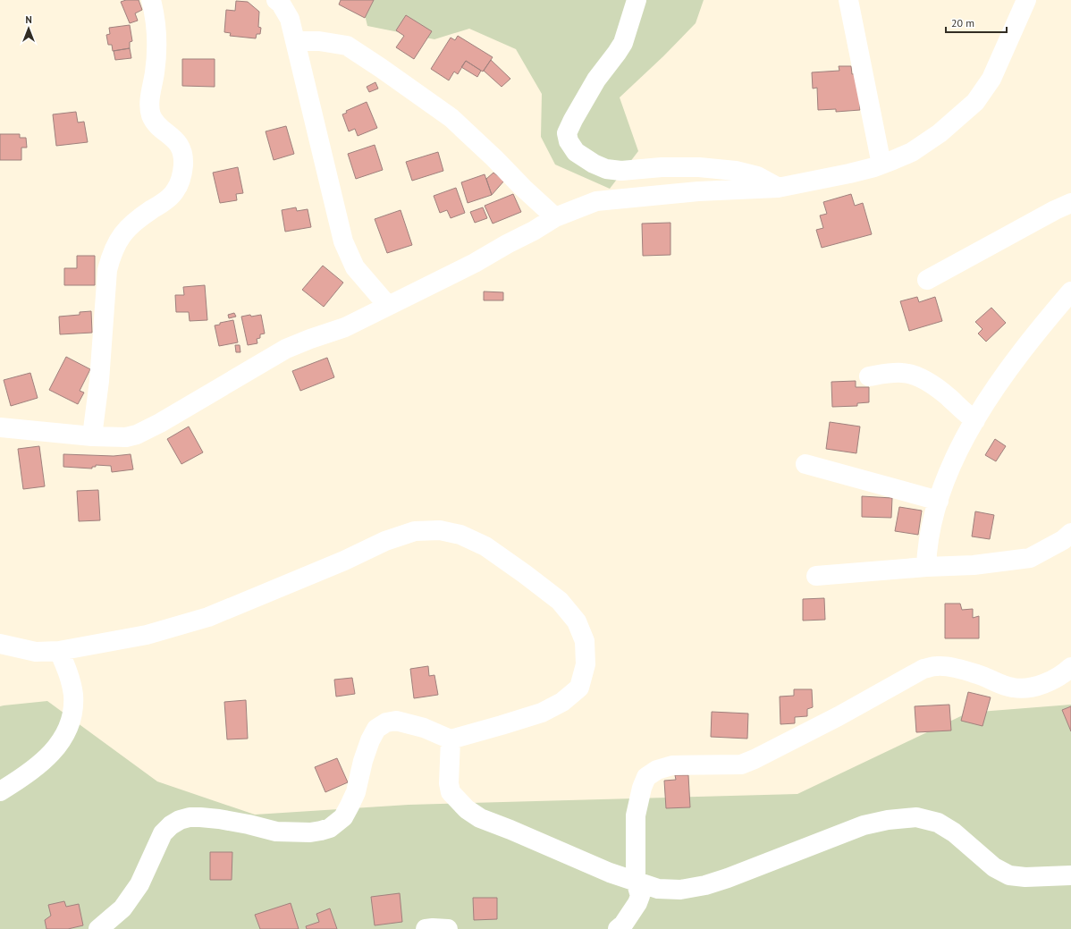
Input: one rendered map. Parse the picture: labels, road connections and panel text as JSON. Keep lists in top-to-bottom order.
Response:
{
  "scale_bar": "20 m",
  "north": "top"
}
